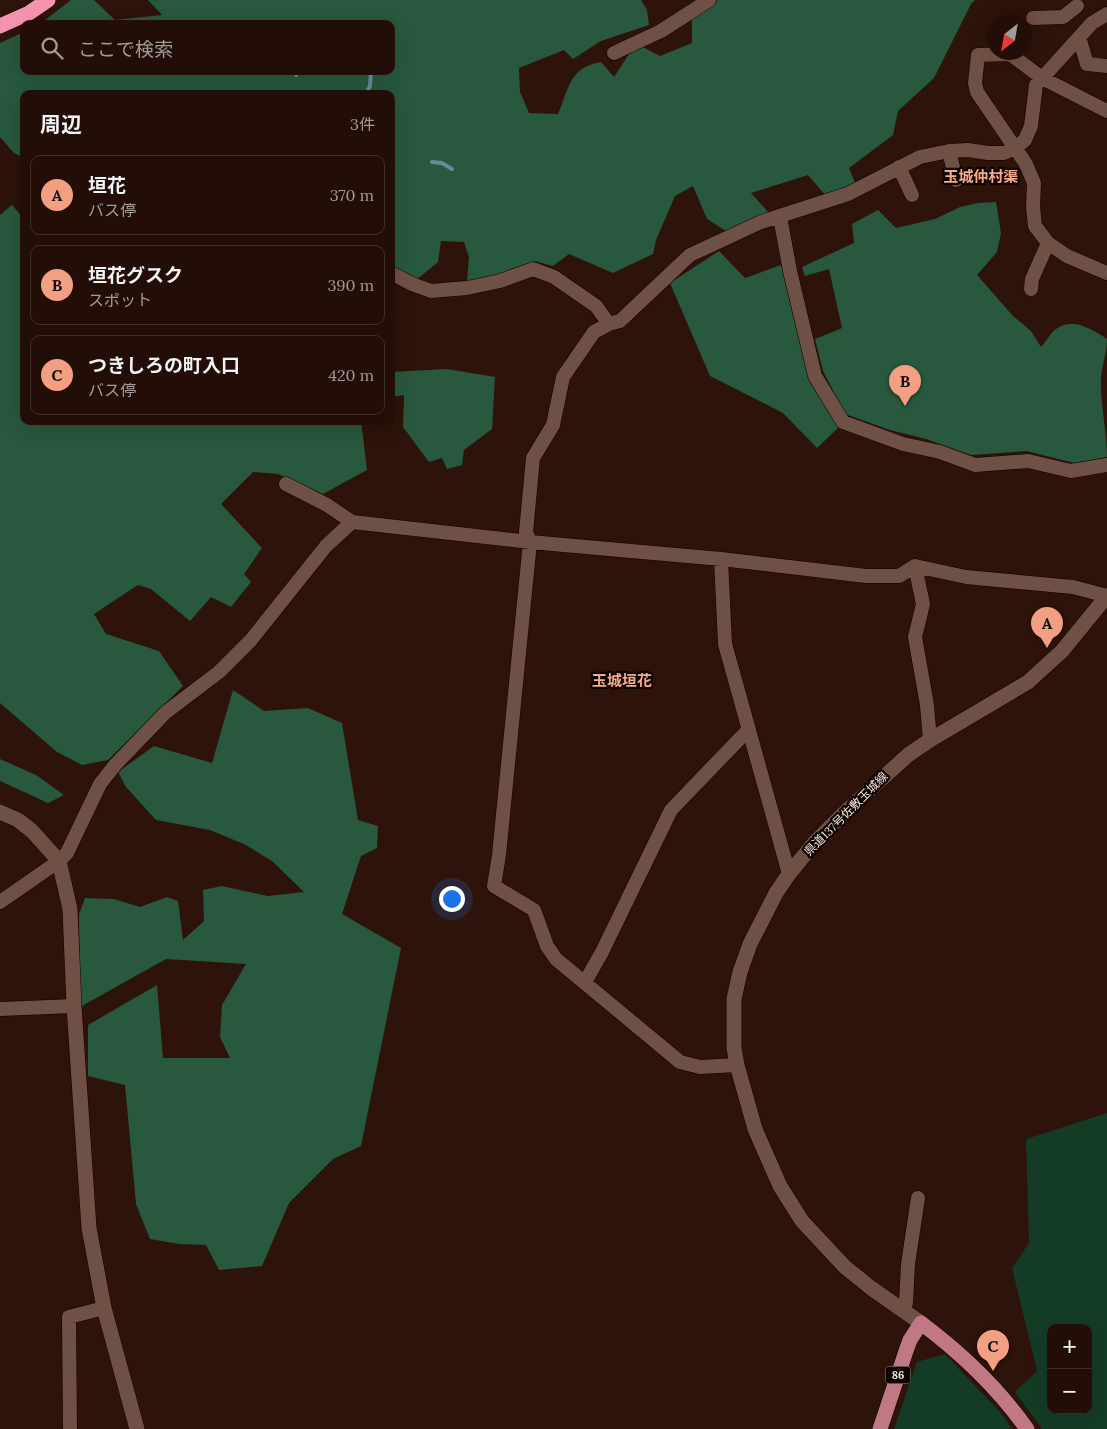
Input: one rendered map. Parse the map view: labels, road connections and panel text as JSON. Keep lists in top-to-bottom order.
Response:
{
  "streets": {
    "main road": ["県道137号佐敷玉城線", "86"]
  },
  "crossings": [
    ["県道137号佐敷玉城線", "86"]
  ],
  "districts": ["玉城仲村渠", "玉城垣花"],
  "north": "bottom left",
  "page": {
    "search": "ここで検索",
    "heading": ["周辺", "3件"],
    "list": [
      {
        "mark": "A",
        "name": "垣花",
        "note": "バス停",
        "value": "370 m"
      },
      {
        "mark": "B",
        "name": "垣花グスク",
        "note": "スポット",
        "value": "390 m"
      },
      {
        "mark": "C",
        "name": "つきしろの町入口",
        "note": "バス停",
        "value": "420 m"
      }
    ],
    "pins": ["B", "A", "C"],
    "map_buttons": ["+", "−"]
  }
}
